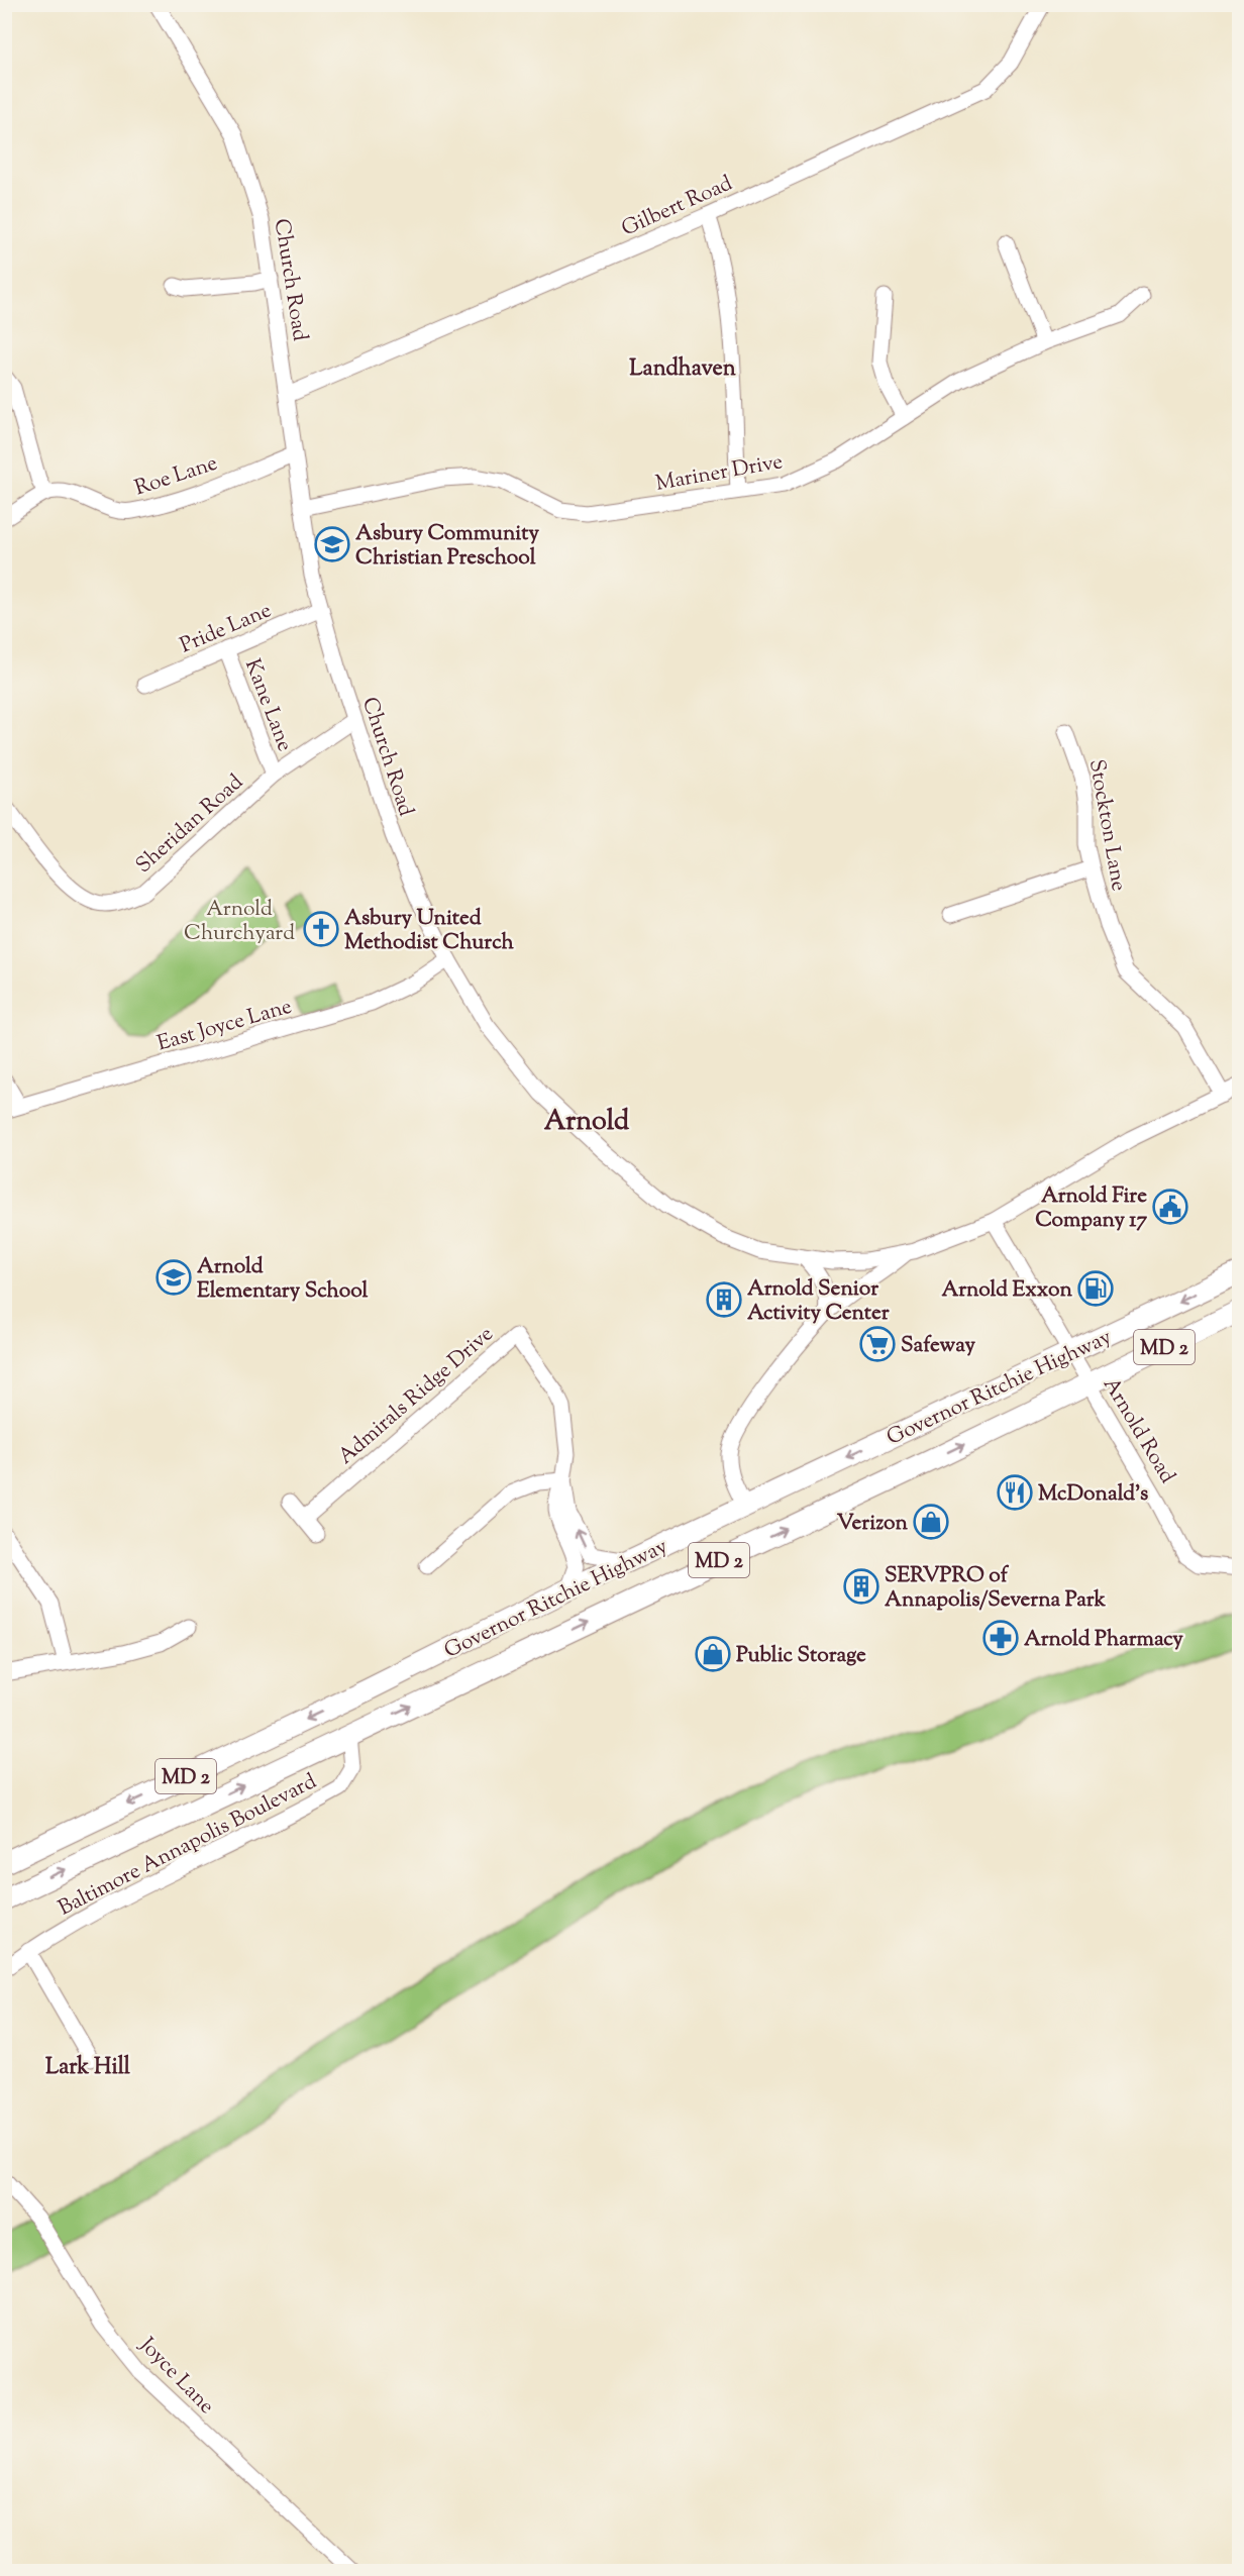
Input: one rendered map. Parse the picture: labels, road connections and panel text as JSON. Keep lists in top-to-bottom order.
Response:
{
  "streets": {
    "highway": ["MD 2", "Governor Ritchie Highway"],
    "street": [
      "Gilbert Road",
      "Church Road",
      "Mariner Drive",
      "Roe Lane",
      "Pride Lane",
      "Kane Lane",
      "Sheridan Road",
      "Stockton Lane",
      "East Joyce Lane",
      "Admirals Ridge Drive",
      "Arnold Road",
      "Baltimore Annapolis Boulevard",
      "Joyce Lane"
    ]
  },
  "crossings": [
    ["Gilbert Road", "Church Road"],
    ["Church Road", "Mariner Drive"],
    ["Church Road", "Roe Lane"],
    ["Church Road", "Pride Lane"],
    ["Church Road", "Sheridan Road"],
    ["Church Road", "East Joyce Lane"],
    ["Pride Lane", "Kane Lane"],
    ["Kane Lane", "Sheridan Road"],
    ["Governor Ritchie Highway", "Admirals Ridge Drive"],
    ["Governor Ritchie Highway", "Arnold Road"],
    ["Governor Ritchie Highway", "Baltimore Annapolis Boulevard"]
  ],
  "districts": ["Landhaven", "Arnold", "Lark Hill"],
  "parks": ["Arnold Churchyard"],
  "places": {
    "school or university": ["Asbury Community Christian Preschool", "Arnold Elementary School"],
    "church": ["Asbury United Methodist Church"],
    "public building": ["Arnold Fire Company 17"],
    "fuel station": ["Arnold Exxon"],
    "building": ["Arnold Senior Activity Center", "SERVPRO of Annapolis/Severna Park"],
    "supermarket": ["Safeway"],
    "restaurant": ["McDonald's"],
    "shop": ["Verizon", "Public Storage"],
    "pharmacy": ["Arnold Pharmacy"]
  }
}
